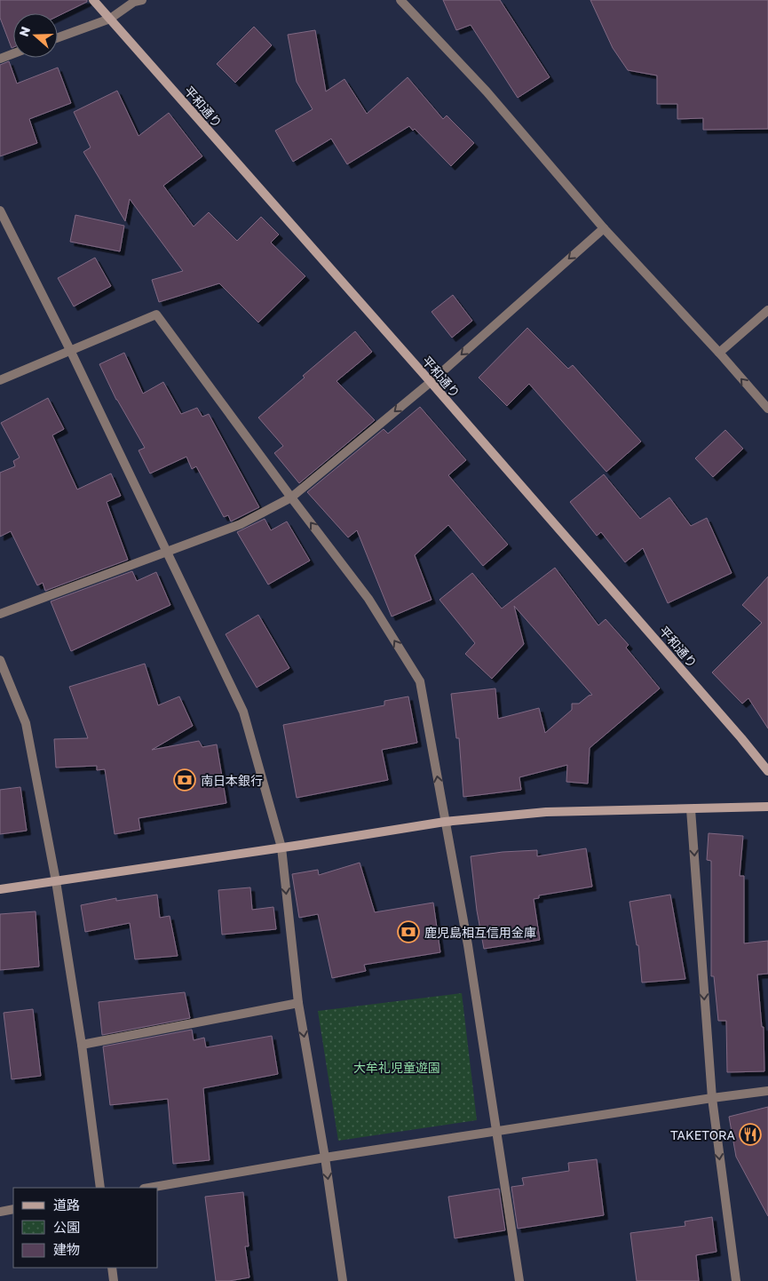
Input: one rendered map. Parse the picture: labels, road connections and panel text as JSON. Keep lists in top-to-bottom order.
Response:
{
  "streets": {
    "street": ["平和通り"]
  },
  "parks": ["大牟礼児童遊園"],
  "places": {
    "bank": ["南日本銀行", "鹿児島相互信用金庫"],
    "restaurant": ["TAKETORA"]
  },
  "legend": ["道路", "公園", "建物"],
  "north": "left"
}
